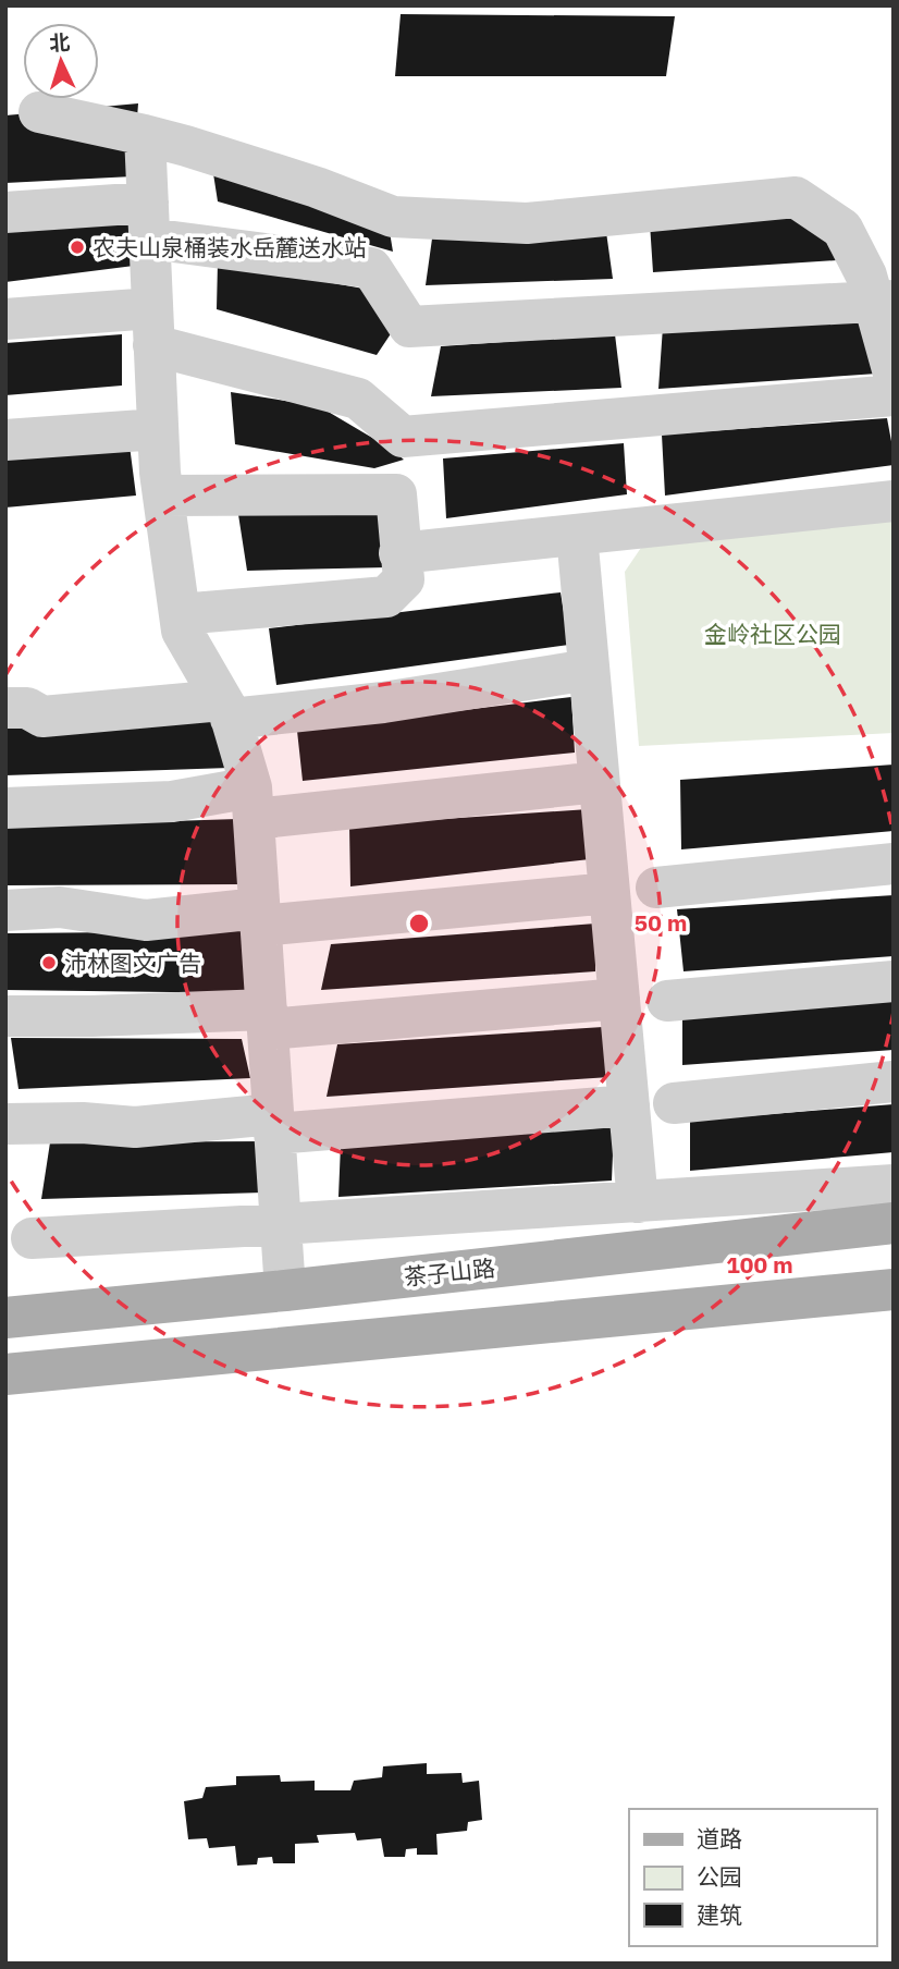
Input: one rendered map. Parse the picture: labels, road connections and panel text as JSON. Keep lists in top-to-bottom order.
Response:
{
  "streets": {
    "main road": ["茶子山路"]
  },
  "parks": ["金岭社区公园"],
  "places": ["农夫山泉桶装水岳麓送水站", "沛林图文广告"],
  "legend": ["道路", "公园", "建筑"],
  "north": "top",
  "rings": ["50 m", "100 m"]
}
